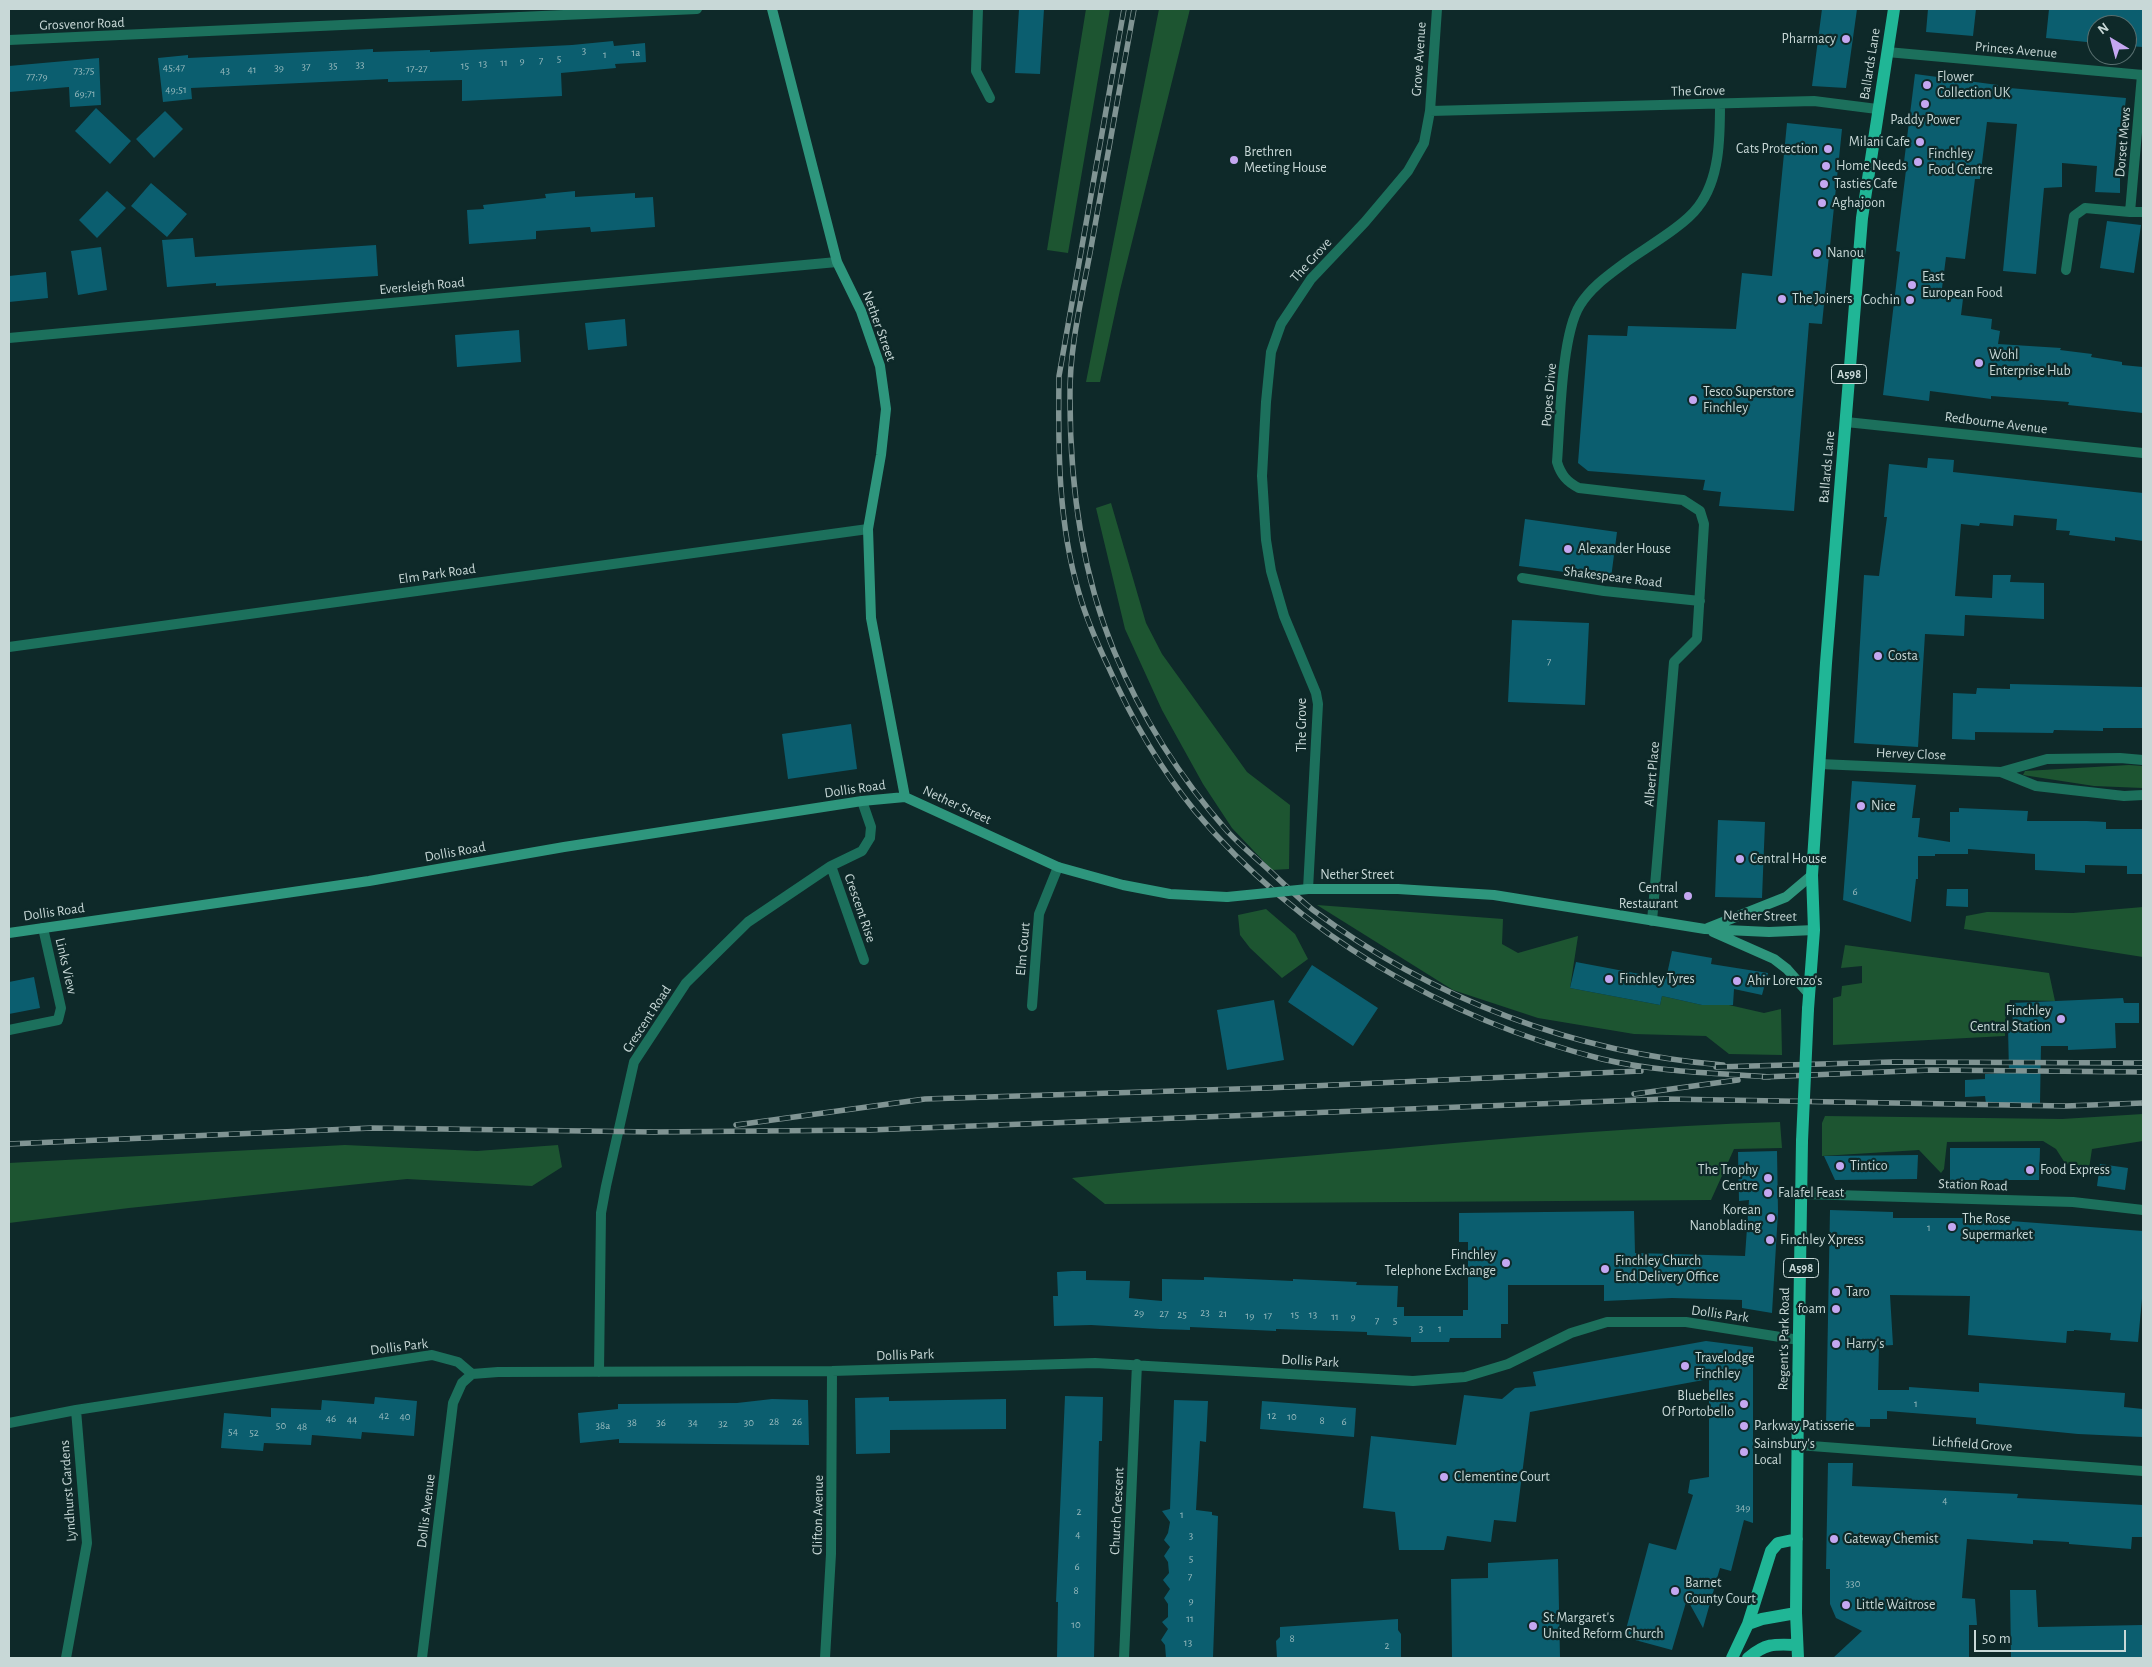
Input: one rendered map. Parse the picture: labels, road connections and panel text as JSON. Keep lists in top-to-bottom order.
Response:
{
  "streets": {
    "main road": [
      "Ballards Lane",
      "Nether Street",
      "A598",
      "Dollis Road",
      "Regent's Park Road"
    ],
    "street": [
      "Grosvenor Road",
      "Princes Avenue",
      "Grove Avenue",
      "The Grove",
      "Dorset Mews",
      "Eversleigh Road",
      "Popes Drive",
      "Redbourne Avenue",
      "Elm Park Road",
      "Shakespeare Road",
      "Hervey Close",
      "Albert Place",
      "Crescent Rise",
      "Elm Court",
      "Links View",
      "Crescent Road",
      "Station Road",
      "Dollis Park",
      "Lichfield Grove",
      "Lyndhurst Gardens",
      "Dollis Avenue",
      "Church Crescent",
      "Clifton Avenue"
    ]
  },
  "crossings": [
    ["Princes Avenue", "Ballards Lane"],
    ["Princes Avenue", "Dorset Mews"],
    ["Grove Avenue", "The Grove"],
    ["Ballards Lane", "The Grove"],
    ["Ballards Lane", "Nether Street"],
    ["Ballards Lane", "Redbourne Avenue"],
    ["Ballards Lane", "Hervey Close"],
    ["Ballards Lane", "Regent's Park Road"],
    ["The Grove", "Nether Street"],
    ["The Grove", "Popes Drive"],
    ["Eversleigh Road", "Nether Street"],
    ["Nether Street", "Elm Park Road"],
    ["Nether Street", "Albert Place"],
    ["Nether Street", "Dollis Road"],
    ["Nether Street", "Elm Court"],
    ["Nether Street", "Regent's Park Road"],
    ["Popes Drive", "Shakespeare Road"],
    ["Popes Drive", "Albert Place"],
    ["Dollis Road", "Links View"],
    ["Dollis Road", "Crescent Road"],
    ["Crescent Rise", "Crescent Road"],
    ["Crescent Road", "Dollis Park"],
    ["Station Road", "Regent's Park Road"],
    ["Dollis Park", "Regent's Park Road"],
    ["Dollis Park", "Lyndhurst Gardens"],
    ["Dollis Park", "Dollis Avenue"],
    ["Dollis Park", "Church Crescent"],
    ["Dollis Park", "Clifton Avenue"],
    ["Regent's Park Road", "Lichfield Grove"]
  ],
  "places": [
    "Pharmacy",
    "Flower Collection UK",
    "Paddy Power",
    "Milani Cafe",
    "Cats Protection",
    "Brethren Meeting House",
    "Finchley Food Centre",
    "Home Needs",
    "Tasties Cafe",
    "Aghajoon",
    "Nanou",
    "East European Food",
    "The Joiners",
    "Cochin",
    "Wohl Enterprise Hub",
    "Tesco Superstore Finchley",
    "Alexander House",
    "Costa",
    "Nice",
    "Central House",
    "Central Restaurant",
    "Finchley Tyres",
    "Ahir Lorenzo's",
    "Finchley Central Station",
    "Tintico",
    "Food Express",
    "The Trophy Centre",
    "Falafel Feast",
    "Korean Nanoblading",
    "The Rose Supermarket",
    "Finchley Xpress",
    "Finchley Telephone Exchange",
    "Finchley Church End Delivery Office",
    "Taro",
    "foam",
    "Harry's",
    "Travelodge Finchley",
    "Bluebelles Of Portobello",
    "Parkway Patisserie",
    "Sainsbury's Local",
    "Clementine Court",
    "Gateway Chemist",
    "Barnet County Court",
    "Little Waitrose",
    "St Margaret's United Reform Church"
  ],
  "house_numbers": [
    "3",
    "1a",
    "1",
    "5",
    "9",
    "7",
    "11",
    "13",
    "33",
    "35",
    "15",
    "37",
    "45;47",
    "39",
    "17-27",
    "41",
    "73;75",
    "43",
    "77;79",
    "49;51",
    "69;71",
    "7",
    "6",
    "1",
    "29",
    "23",
    "27",
    "21",
    "25",
    "15",
    "13",
    "19",
    "17",
    "11",
    "9",
    "7",
    "5",
    "3",
    "1",
    "1",
    "42",
    "12",
    "40",
    "10",
    "46",
    "44",
    "8",
    "28",
    "26",
    "6",
    "38",
    "36",
    "34",
    "30",
    "32",
    "50",
    "38a",
    "48",
    "54",
    "52",
    "4",
    "349",
    "2",
    "1",
    "4",
    "3",
    "5",
    "6",
    "7",
    "330",
    "8",
    "9",
    "11",
    "10",
    "8",
    "13",
    "2"
  ],
  "scale_bar": "50 m",
  "north": "top left"
}
